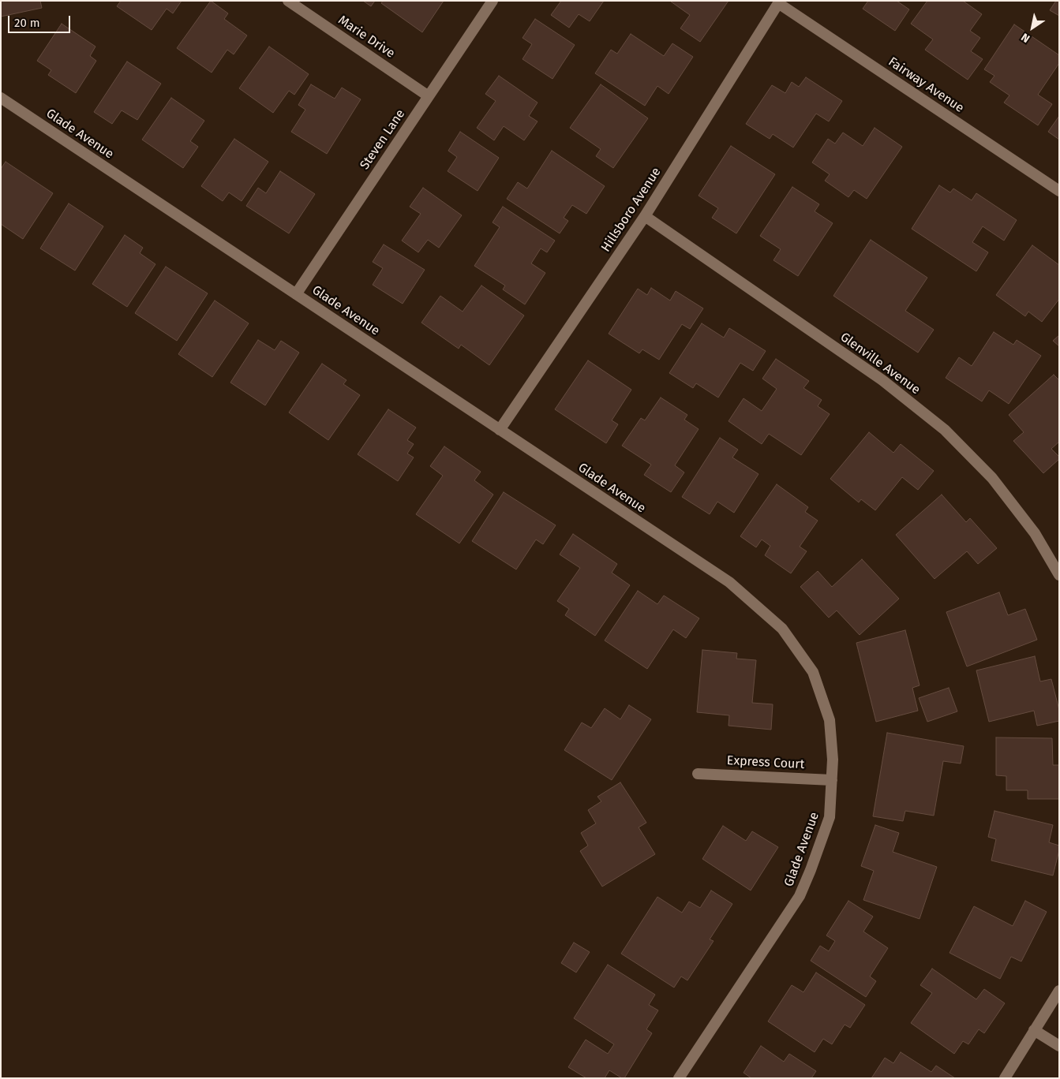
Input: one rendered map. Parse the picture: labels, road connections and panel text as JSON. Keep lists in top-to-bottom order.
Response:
{
  "streets": {
    "street": [
      "Marie Drive",
      "Fairway Avenue",
      "Glade Avenue",
      "Steven Lane",
      "Hillsboro Avenue",
      "Glenville Avenue",
      "Express Court"
    ]
  },
  "crossings": [
    ["Marie Drive", "Steven Lane"],
    ["Fairway Avenue", "Hillsboro Avenue"],
    ["Glade Avenue", "Steven Lane"],
    ["Glade Avenue", "Hillsboro Avenue"],
    ["Glade Avenue", "Express Court"],
    ["Hillsboro Avenue", "Glenville Avenue"]
  ],
  "scale_bar": "20 m",
  "north": "bottom left"
}
